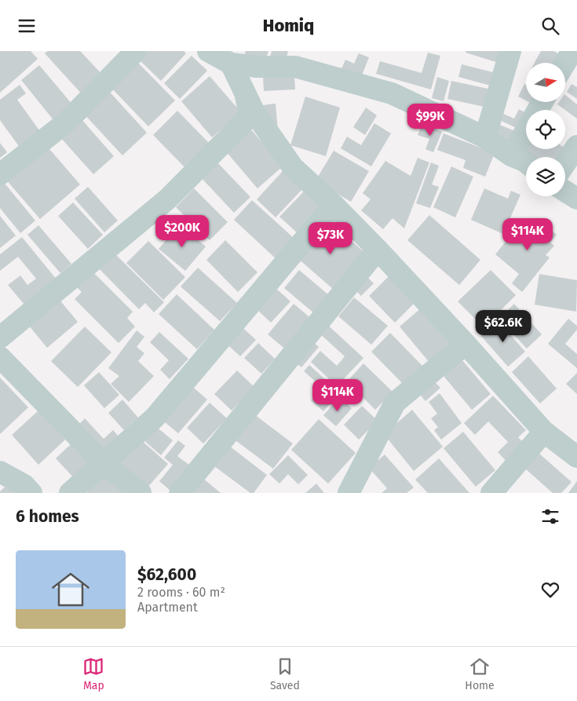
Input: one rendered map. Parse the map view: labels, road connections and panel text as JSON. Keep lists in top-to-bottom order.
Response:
{
  "north": "right",
  "page": {
    "header": "Homiq",
    "price": [
      "$99K",
      "$200K",
      "$114K",
      "$73K",
      "$62.6K",
      "$114K"
    ],
    "heading": "6 homes",
    "list": [
      {
        "name": "$62,600",
        "note": "2 rooms · 60 m² · Apartment"
      }
    ],
    "tabs": ["Map", "Saved", "Home"]
  }
}
